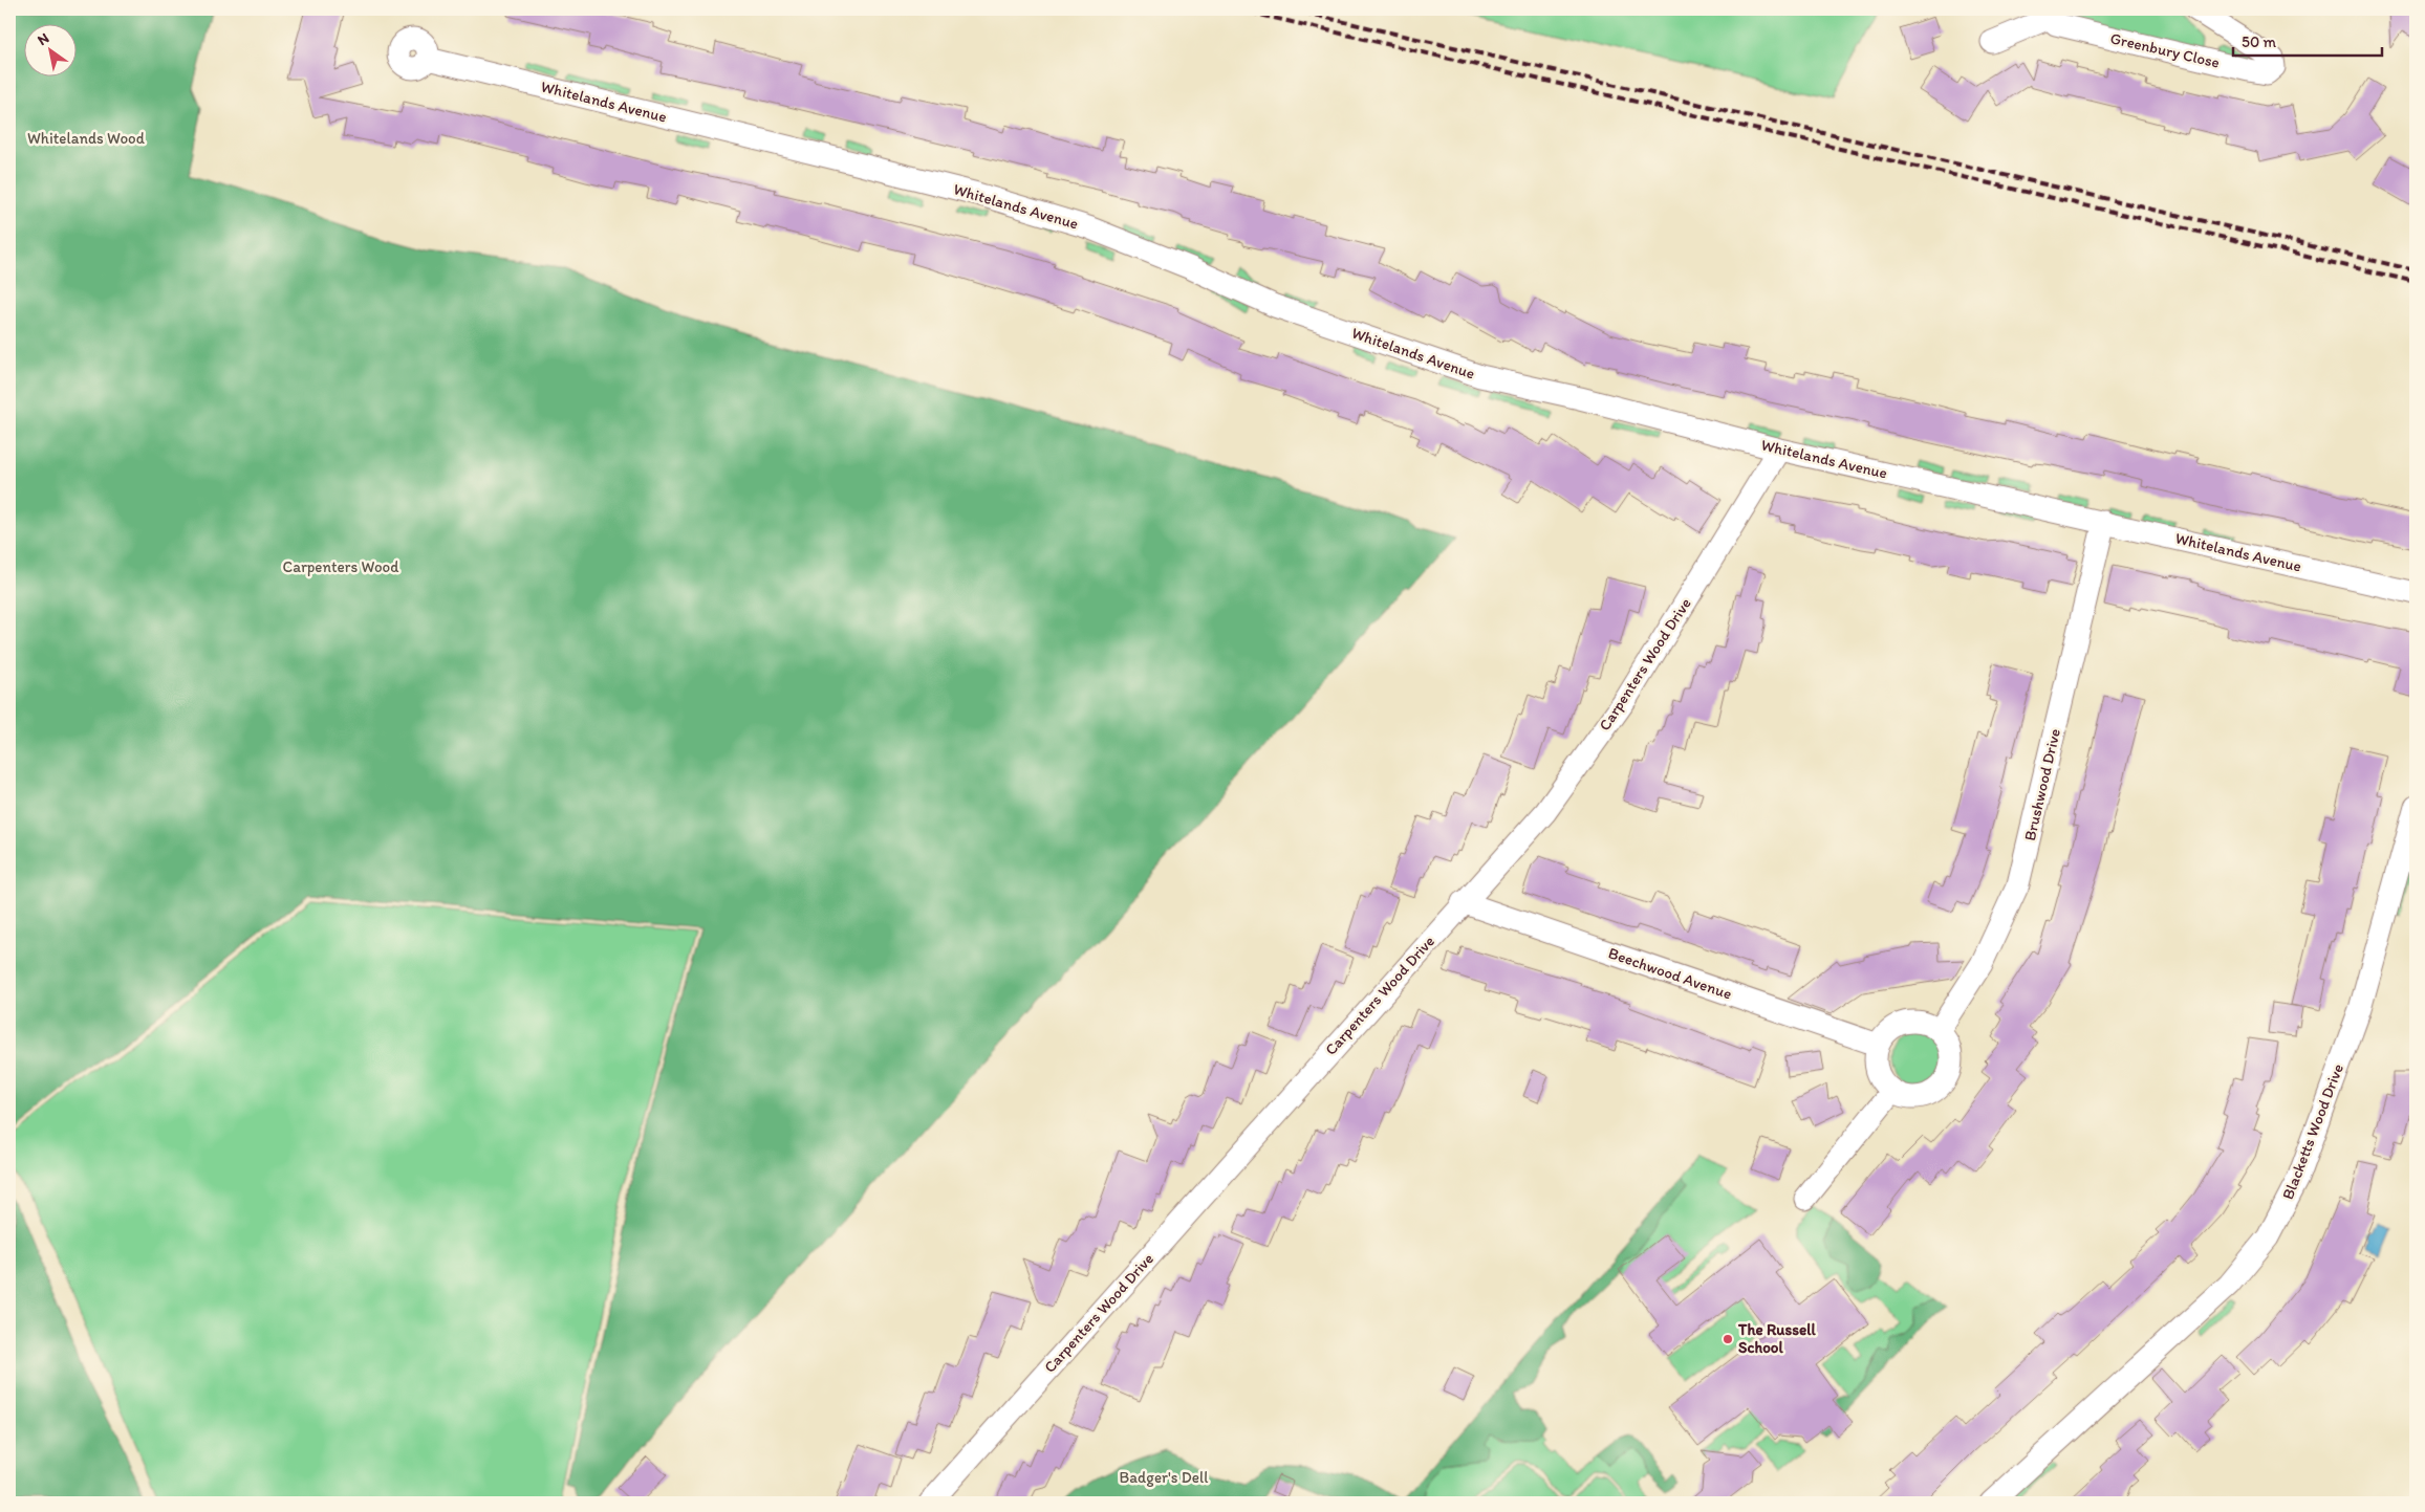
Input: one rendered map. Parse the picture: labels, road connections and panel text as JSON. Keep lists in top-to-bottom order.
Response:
{
  "streets": {
    "street": [
      "Greenbury Close",
      "Whitelands Avenue",
      "Carpenters Wood Drive",
      "Brushwood Drive",
      "Beechwood Avenue",
      "Blacketts Wood Drive"
    ]
  },
  "crossings": [
    ["Whitelands Avenue", "Carpenters Wood Drive"],
    ["Whitelands Avenue", "Brushwood Drive"],
    ["Carpenters Wood Drive", "Beechwood Avenue"],
    ["Brushwood Drive", "Beechwood Avenue"]
  ],
  "parks": ["Whitelands Wood", "Carpenters Wood", "Badger's Dell"],
  "places": ["The Russell School"],
  "scale_bar": "50 m",
  "north": "top left"
}
